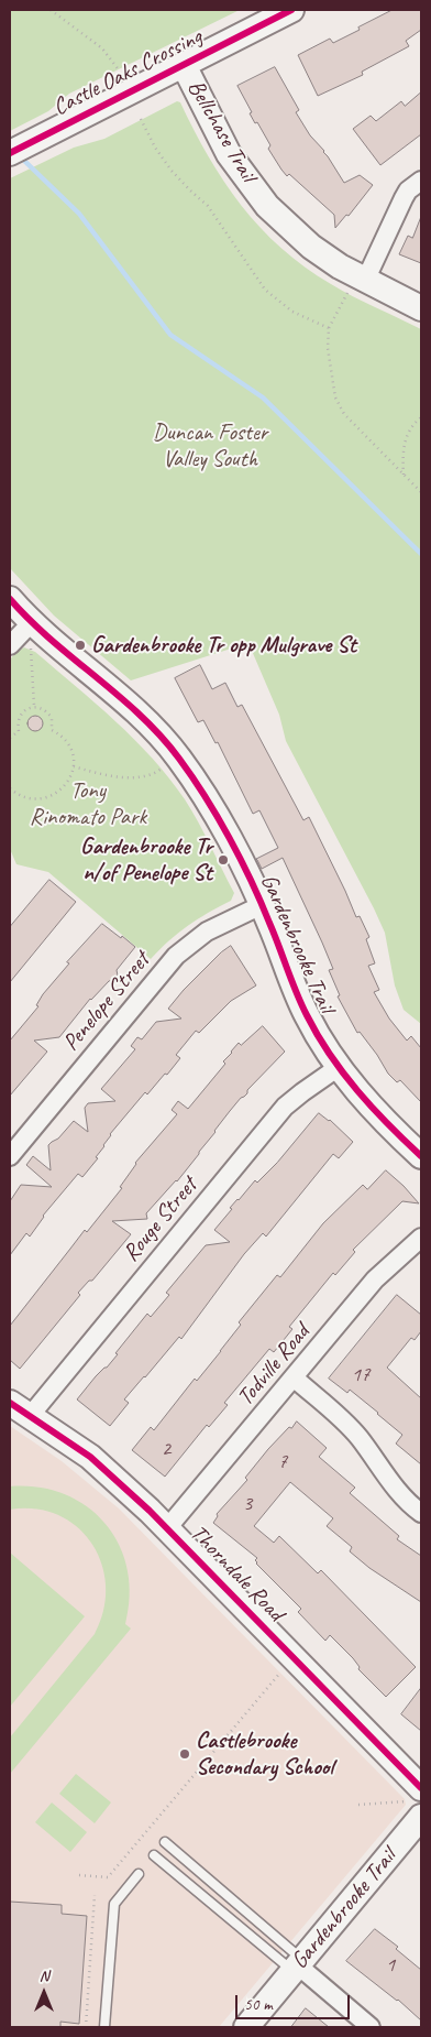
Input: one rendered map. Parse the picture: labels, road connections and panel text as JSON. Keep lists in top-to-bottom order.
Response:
{
  "streets": {
    "street": [
      "Castle Oaks Crossing",
      "Bellchase Trail",
      "Gardenbrooke Trail",
      "Penelope Street",
      "Rouge Street",
      "Todville Road",
      "Thorndale Road"
    ]
  },
  "crossings": [
    ["Castle Oaks Crossing", "Bellchase Trail"],
    ["Gardenbrooke Trail", "Penelope Street"],
    ["Gardenbrooke Trail", "Rouge Street"],
    ["Gardenbrooke Trail", "Thorndale Road"],
    ["Rouge Street", "Thorndale Road"],
    ["Todville Road", "Thorndale Road"]
  ],
  "parks": ["Duncan Foster Valley South", "Tony Rinomato Park"],
  "places": ["Gardenbrooke Tr opp Mulgrave St", "Gardenbrooke Tr n/of Penelope St", "Castlebrooke Secondary School"],
  "house_numbers": [
    "17",
    "2",
    "7",
    "3",
    "1"
  ],
  "scale_bar": "50 m",
  "north": "top"
}
